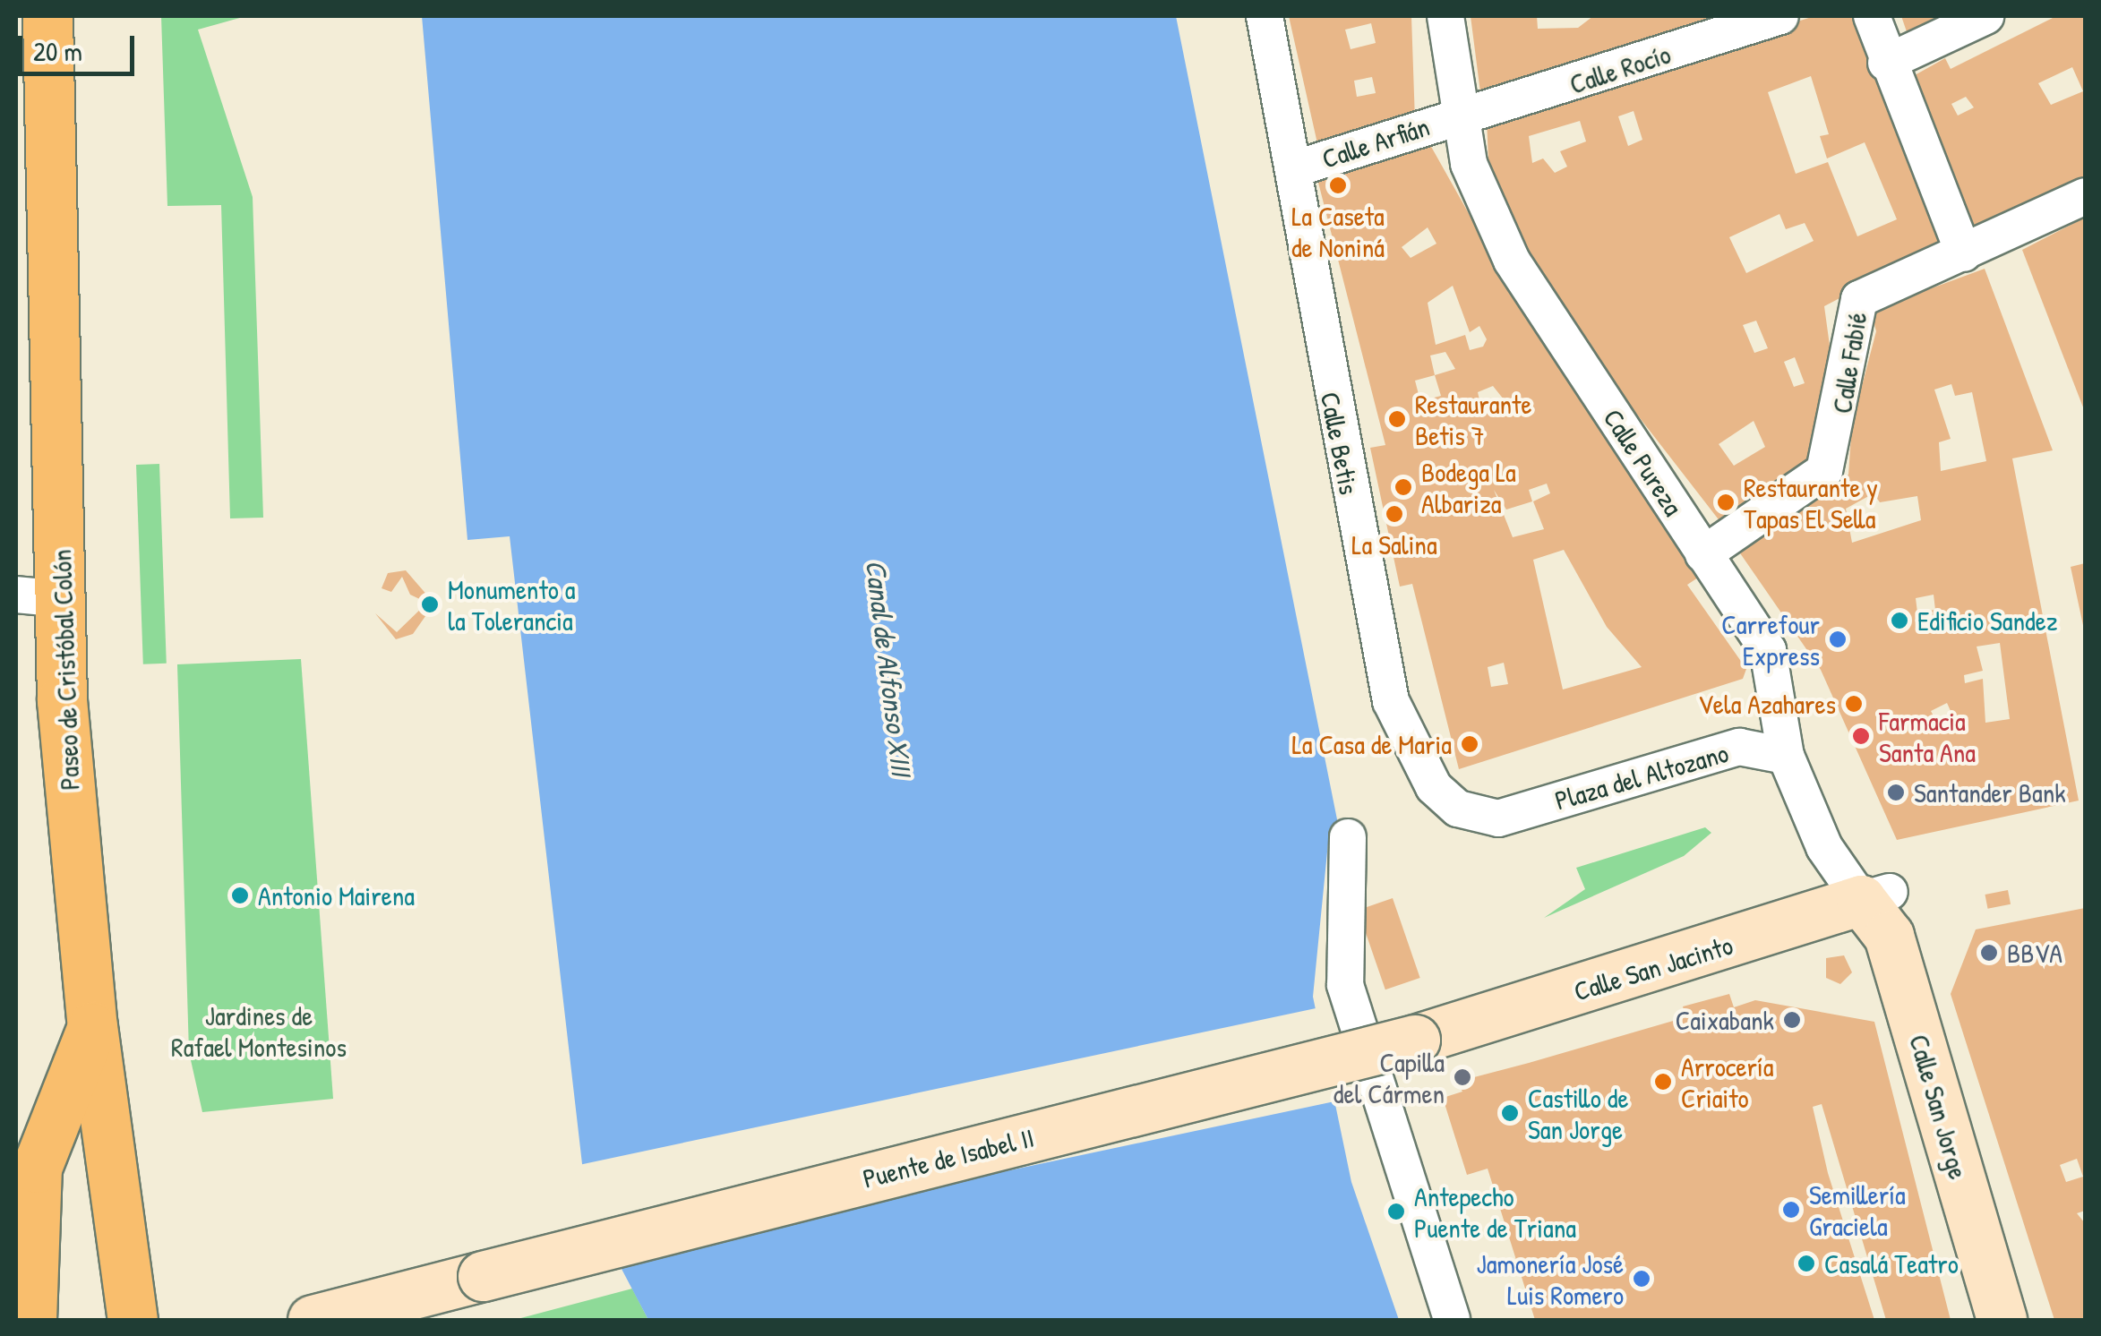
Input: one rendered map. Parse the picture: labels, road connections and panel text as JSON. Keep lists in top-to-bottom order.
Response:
{
  "streets": {
    "main road": ["Paseo de Cristóbal Colón"],
    "street": [
      "Calle Rocío",
      "Calle Arfián",
      "Calle Fabié",
      "Calle Betis",
      "Calle Pureza",
      "Plaza del Altozano",
      "Calle San Jacinto",
      "Calle San Jorge",
      "Puente de Isabel II"
    ]
  },
  "crossings": [
    ["Calle Rocío", "Calle Arfián"],
    ["Calle Rocío", "Calle Pureza"],
    ["Calle Arfián", "Calle Betis"],
    ["Calle Arfián", "Calle Pureza"],
    ["Calle Fabié", "Calle Pureza"],
    ["Calle Betis", "Plaza del Altozano"],
    ["Calle Pureza", "Plaza del Altozano"],
    ["Calle Pureza", "Calle San Jacinto"],
    ["Calle Pureza", "Calle San Jorge"],
    ["Calle San Jacinto", "Calle San Jorge"],
    ["Calle San Jacinto", "Puente de Isabel II"]
  ],
  "water": ["Canal de Alfonso XIII"],
  "parks": ["Jardines de Rafael Montesinos"],
  "places": [
    "La Caseta de Noniná",
    "Restaurante Betis 7",
    "Bodega La Albariza",
    "Restaurante y Tapas El Sella",
    "La Salina",
    "Monumento a la Tolerancia",
    "Edificio Sandez",
    "Carrefour Express",
    "Vela Azahares",
    "Farmacia Santa Ana",
    "La Casa de Maria",
    "Santander Bank",
    "Antonio Mairena",
    "BBVA",
    "Caixabank",
    "Capilla del Cármen",
    "Arrocería Criaito",
    "Castillo de San Jorge",
    "Semillería Graciela",
    "Antepecho Puente de Triana",
    "Casalá Teatro",
    "Jamonería José Luis Romero"
  ],
  "scale_bar": "20 m"
}
